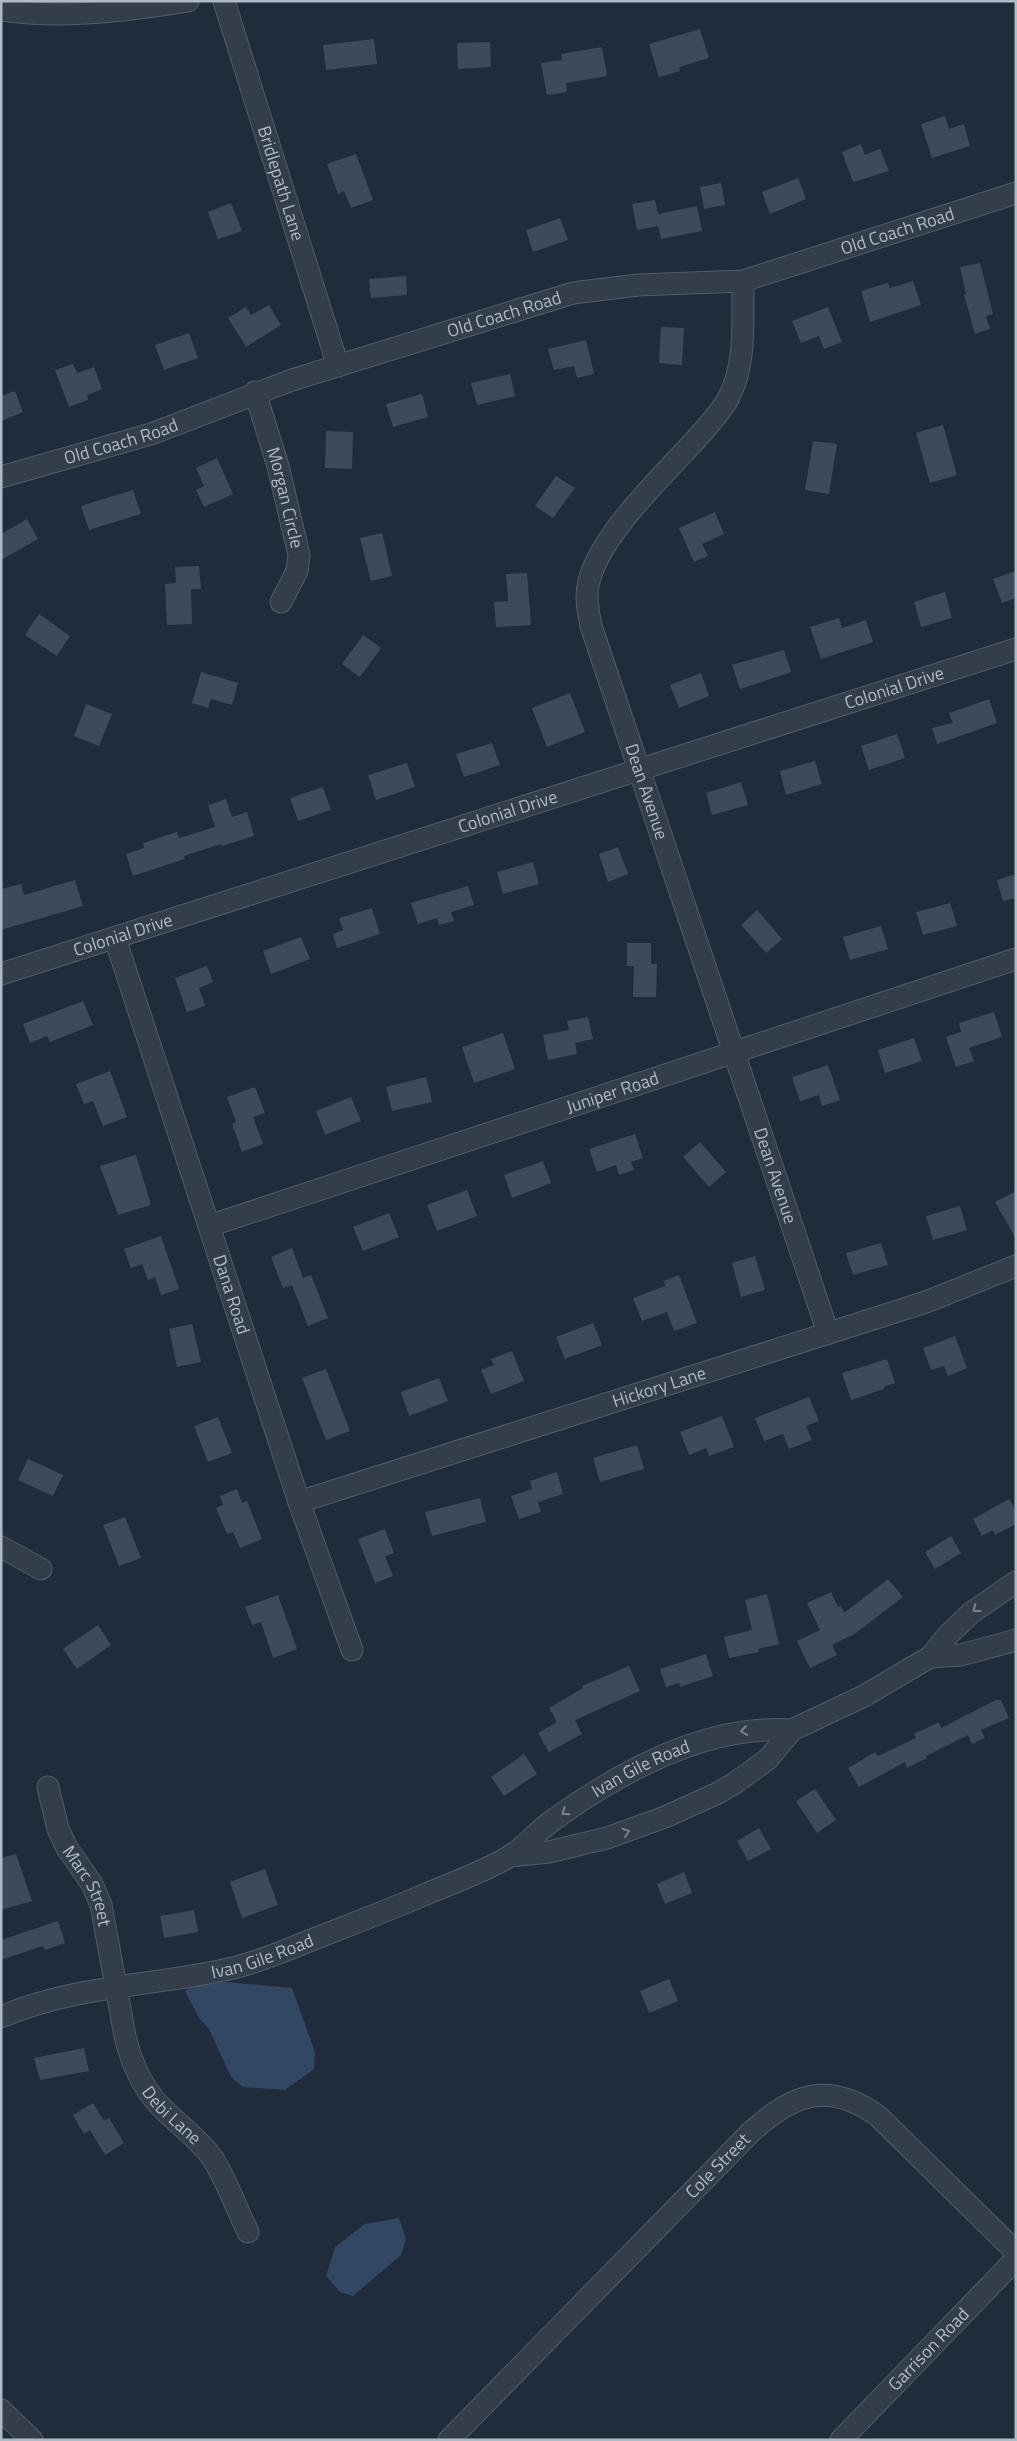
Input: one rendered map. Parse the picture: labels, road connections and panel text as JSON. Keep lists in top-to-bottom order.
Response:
{
  "streets": {
    "street": [
      "Bridlepath Lane",
      "Old Coach Road",
      "Morgan Circle",
      "Colonial Drive",
      "Dean Avenue",
      "Juniper Road",
      "Dana Road",
      "Hickory Lane",
      "Ivan Gile Road",
      "Marc Street",
      "Debi Lane",
      "Cole Street",
      "Garrison Road"
    ]
  },
  "crossings": [
    ["Bridlepath Lane", "Old Coach Road"],
    ["Old Coach Road", "Morgan Circle"],
    ["Old Coach Road", "Dean Avenue"],
    ["Colonial Drive", "Dean Avenue"],
    ["Colonial Drive", "Dana Road"],
    ["Dean Avenue", "Juniper Road"],
    ["Dean Avenue", "Hickory Lane"],
    ["Juniper Road", "Dana Road"],
    ["Dana Road", "Hickory Lane"],
    ["Ivan Gile Road", "Marc Street"],
    ["Ivan Gile Road", "Debi Lane"],
    ["Marc Street", "Debi Lane"]
  ]
}
